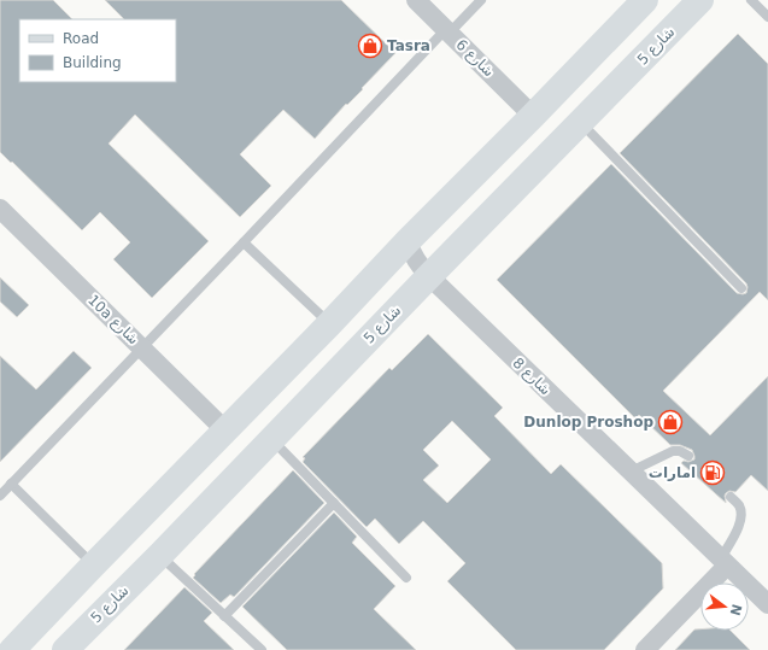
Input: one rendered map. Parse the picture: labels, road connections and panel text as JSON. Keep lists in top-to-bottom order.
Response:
{
  "streets": {
    "street": [
      "شارع 5",
      "شارع 6",
      "10a شارع",
      "شارع 8"
    ]
  },
  "crossings": [
    ["شارع 5", "شارع 8"]
  ],
  "places": {
    "shop": ["Tasra", "Dunlop Proshop"],
    "fuel station": ["امارات"]
  },
  "legend": ["Road", "Building"],
  "north": "right"
}
